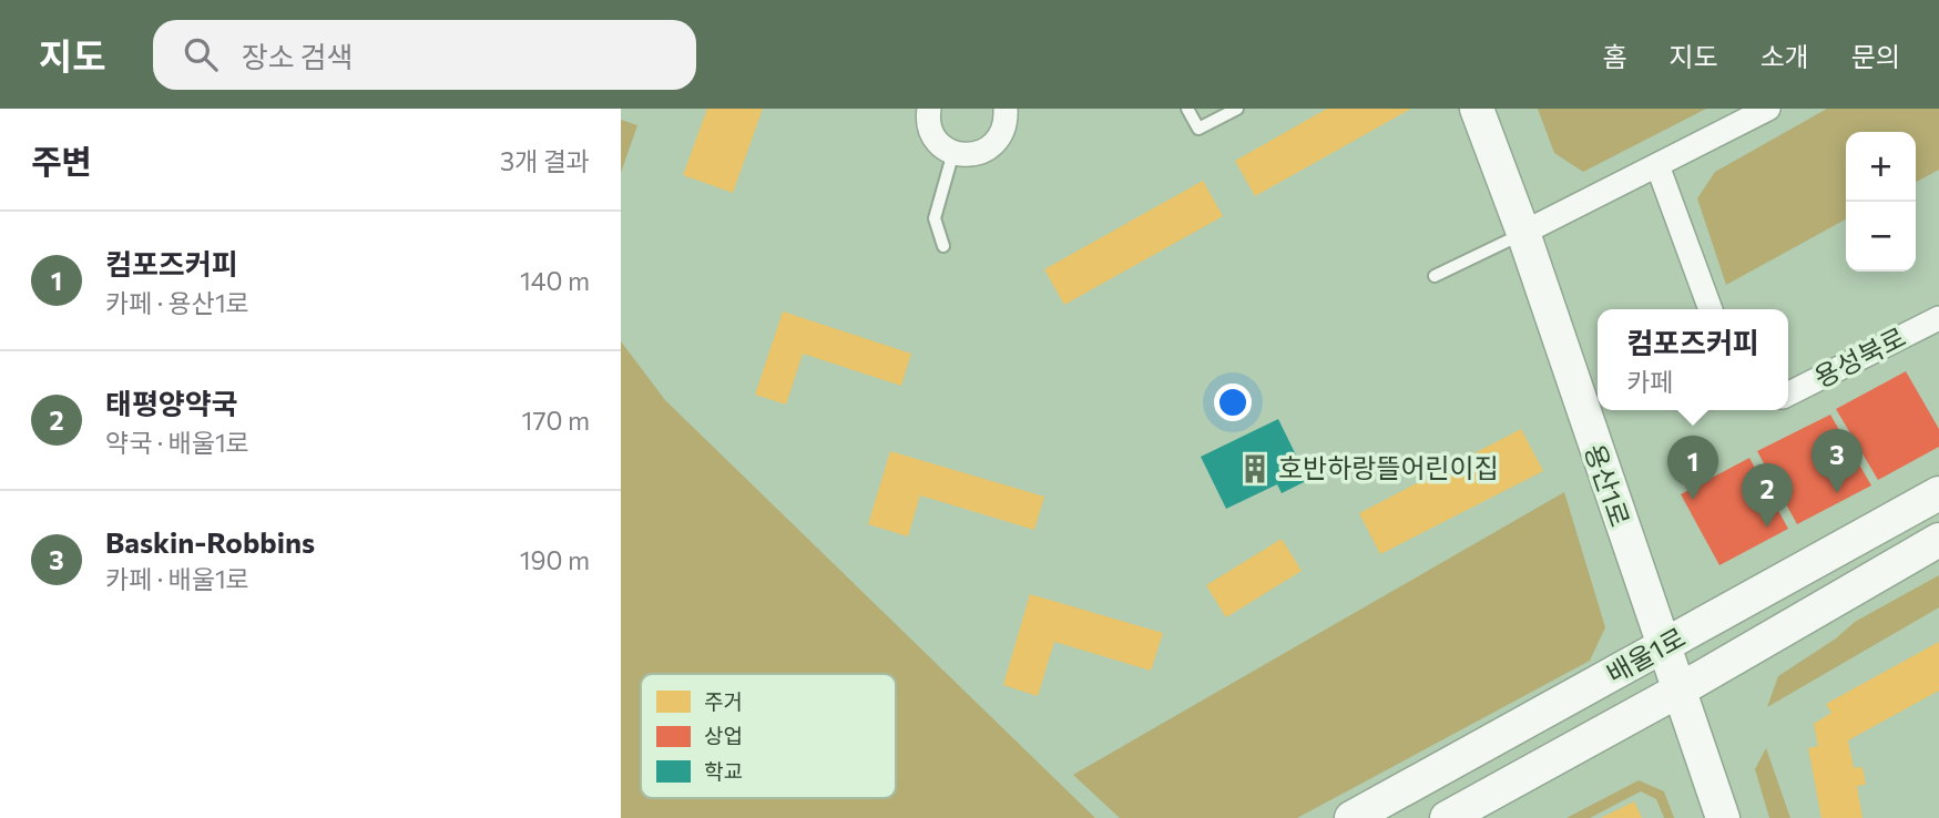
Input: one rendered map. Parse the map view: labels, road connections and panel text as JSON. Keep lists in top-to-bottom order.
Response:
{
  "streets": {
    "main road": ["용산1로", "배울1로"],
    "street": ["용성북로"]
  },
  "crossings": [
    ["용산1로", "배울1로"]
  ],
  "places": {
    "building": ["호반하랑뜰어린이집"]
  },
  "legend": ["주거", "상업", "학교"],
  "page": {
    "header": "지도",
    "search": "장소 검색",
    "nav": [
      "홈",
      "지도",
      "소개",
      "문의"
    ],
    "heading": ["주변", "3개 결과"],
    "map_buttons": ["+", "−"],
    "list": [
      {
        "mark": "1",
        "name": "컴포즈커피",
        "note": "카페 · 용산1로",
        "value": "140 m"
      },
      {
        "mark": "2",
        "name": "태평양약국",
        "note": "약국 · 배울1로",
        "value": "170 m"
      },
      {
        "mark": "3",
        "name": "Baskin-Robbins",
        "note": "카페 · 배울1로",
        "value": "190 m"
      }
    ],
    "popup": ["컴포즈커피", "카페"],
    "pins": ["3", "1", "2"]
  }
}
